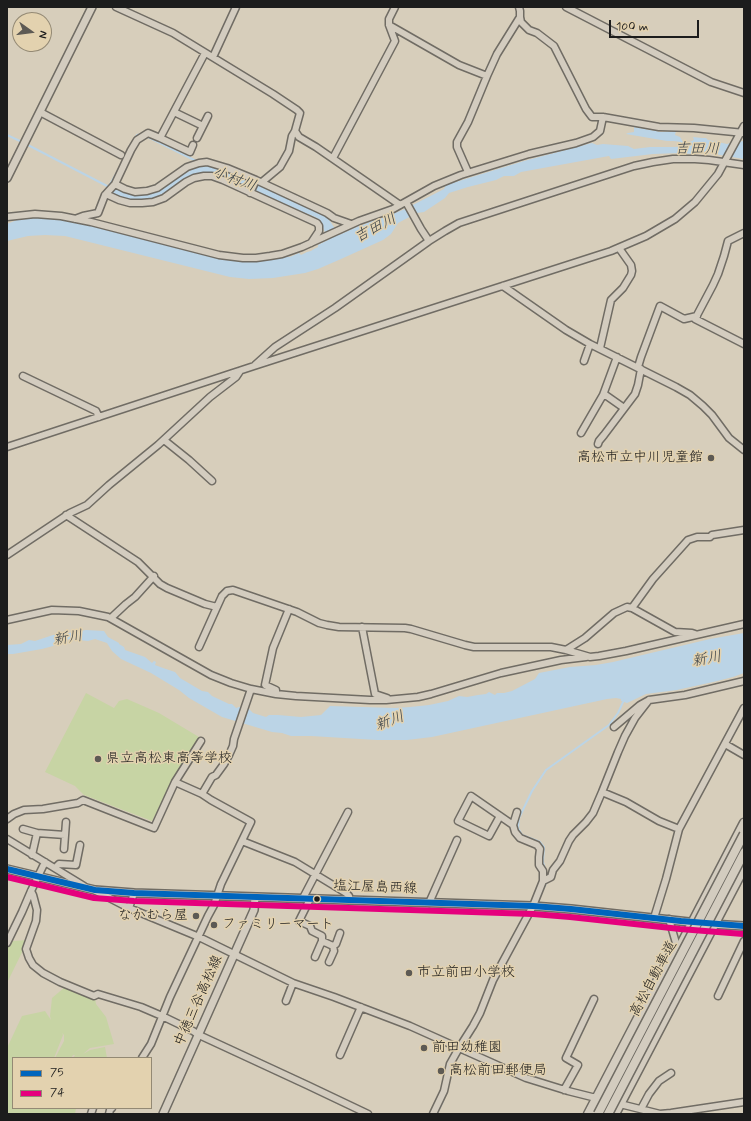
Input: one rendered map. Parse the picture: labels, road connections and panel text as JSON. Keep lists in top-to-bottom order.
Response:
{
  "streets": {
    "highway": ["高松自動車道"],
    "main road": ["塩江屋島西線", "中徳三谷高松線"]
  },
  "crossings": [
    ["塩江屋島西線", "中徳三谷高松線"]
  ],
  "water": ["吉田川", "小村川", "新川"],
  "places": [
    "高松市立中川児童館",
    "県立高松東高等学校",
    "なかむら屋",
    "ファミリーマート",
    "市立前田小学校",
    "前田幼稚園",
    "高松前田郵便局"
  ],
  "lines": ["transit line 75", "transit line 74"],
  "legend": ["75", "74"],
  "scale_bar": "100 m",
  "north": "right"
}
